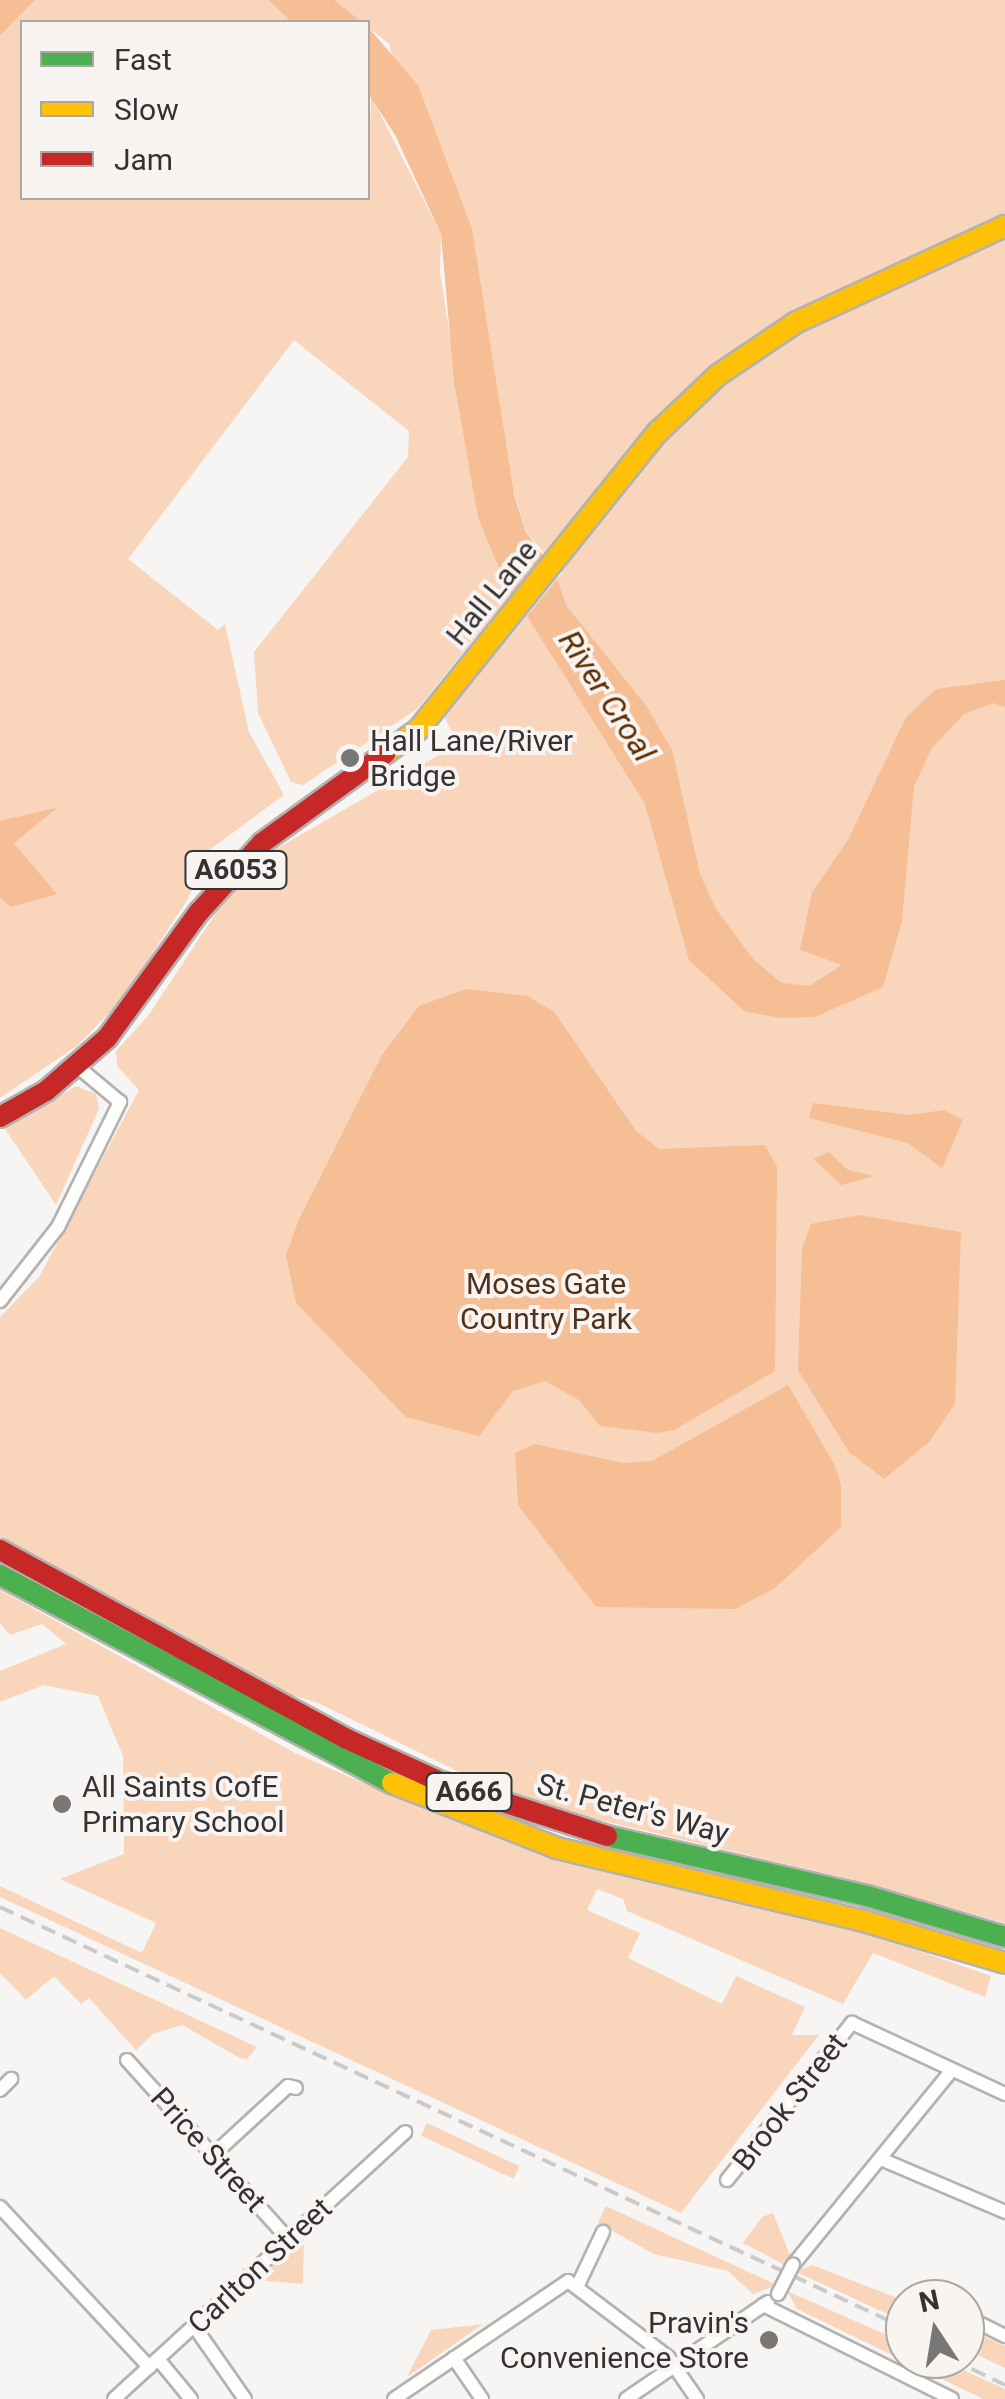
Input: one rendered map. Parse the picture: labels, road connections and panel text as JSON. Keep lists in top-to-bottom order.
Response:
{
  "streets": {
    "main road": [
      "Hall Lane",
      "A6053",
      "A666",
      "St. Peter's Way"
    ],
    "street": ["Brook Street", "Price Street", "Carlton Street"]
  },
  "crossings": [
    ["Price Street", "Carlton Street"]
  ],
  "water": ["River Croal"],
  "parks": ["Moses Gate Country Park"],
  "places": ["Hall Lane/River Bridge", "All Saints CofE Primary School", "Pravin's Convenience Store"],
  "legend": ["Fast", "Slow", "Jam"],
  "north": "top"
}
